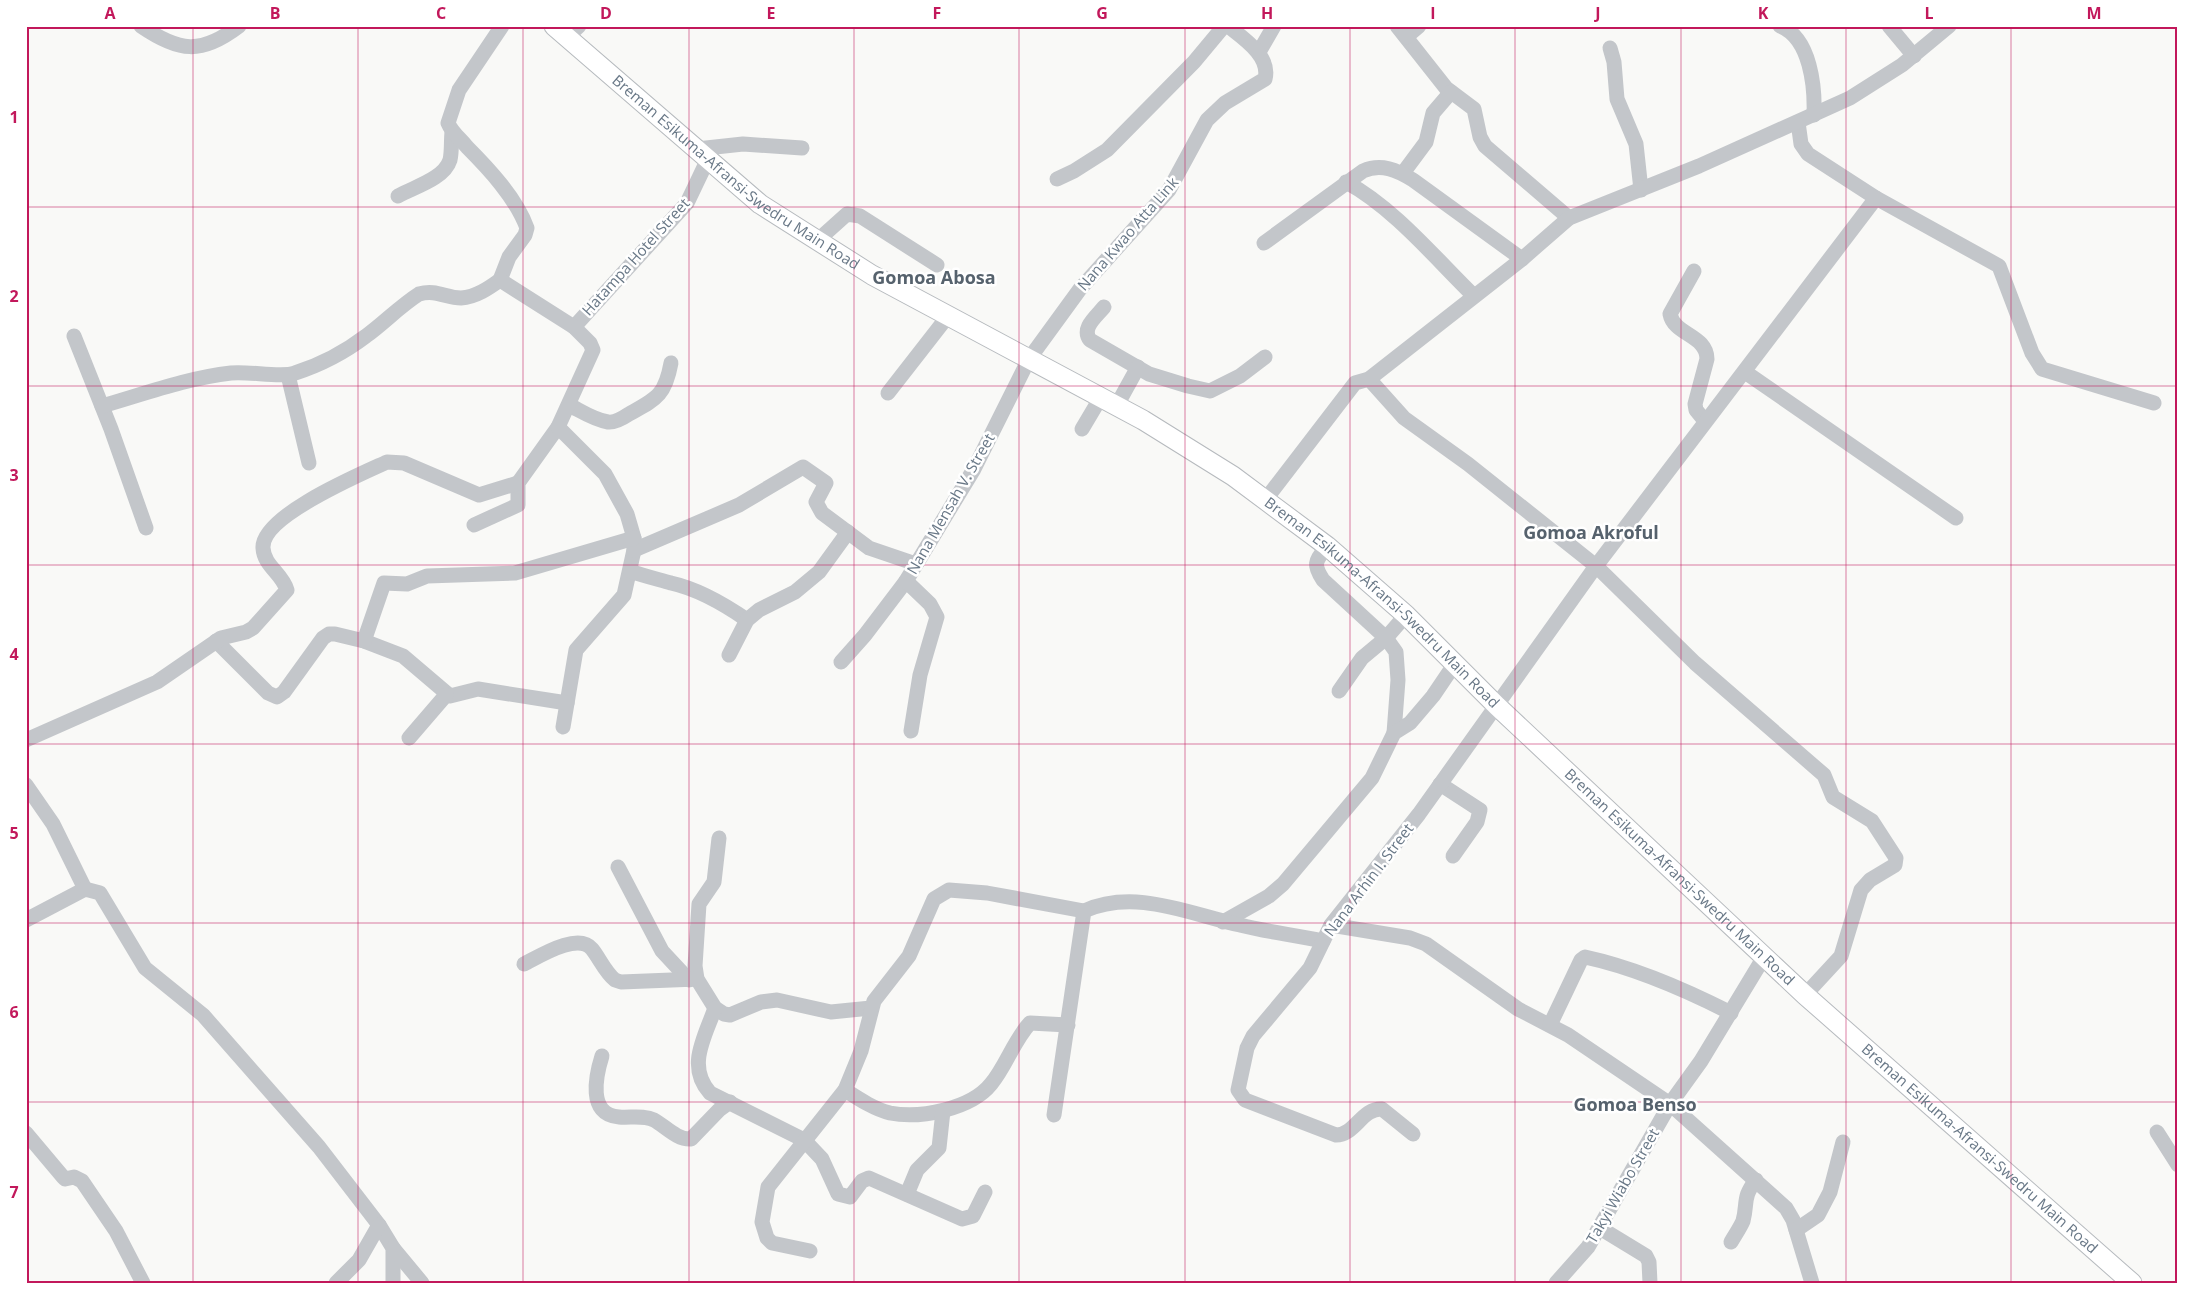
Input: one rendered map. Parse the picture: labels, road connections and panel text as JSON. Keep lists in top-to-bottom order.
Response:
{
  "streets": {
    "main road": ["Breman Esikuma-Afransi-Swedru Main Road"],
    "street": [
      "Nana Kwao Atta Link",
      "Hatampa Hotel Street",
      "Nana Mensah V. Street",
      "Nana Arhin I. Street",
      "Takyi Wiabo Street"
    ]
  },
  "crossings": [
    ["Breman Esikuma-Afransi-Swedru Main Road", "Nana Kwao Atta Link"],
    ["Breman Esikuma-Afransi-Swedru Main Road", "Hatampa Hotel Street"],
    ["Breman Esikuma-Afransi-Swedru Main Road", "Nana Mensah V. Street"],
    ["Breman Esikuma-Afransi-Swedru Main Road", "Nana Arhin I. Street"],
    ["Breman Esikuma-Afransi-Swedru Main Road", "Takyi Wiabo Street"],
    ["Nana Kwao Atta Link", "Nana Mensah V. Street"]
  ],
  "districts": ["Gomoa Abosa", "Gomoa Akroful", "Gomoa Benso"],
  "grid": {
    "columns": [
      "A",
      "B",
      "C",
      "D",
      "E",
      "F",
      "G",
      "H",
      "I",
      "J",
      "K",
      "L",
      "M"
    ],
    "rows": [
      "1",
      "2",
      "3",
      "4",
      "5",
      "6",
      "7"
    ]
  }
}
